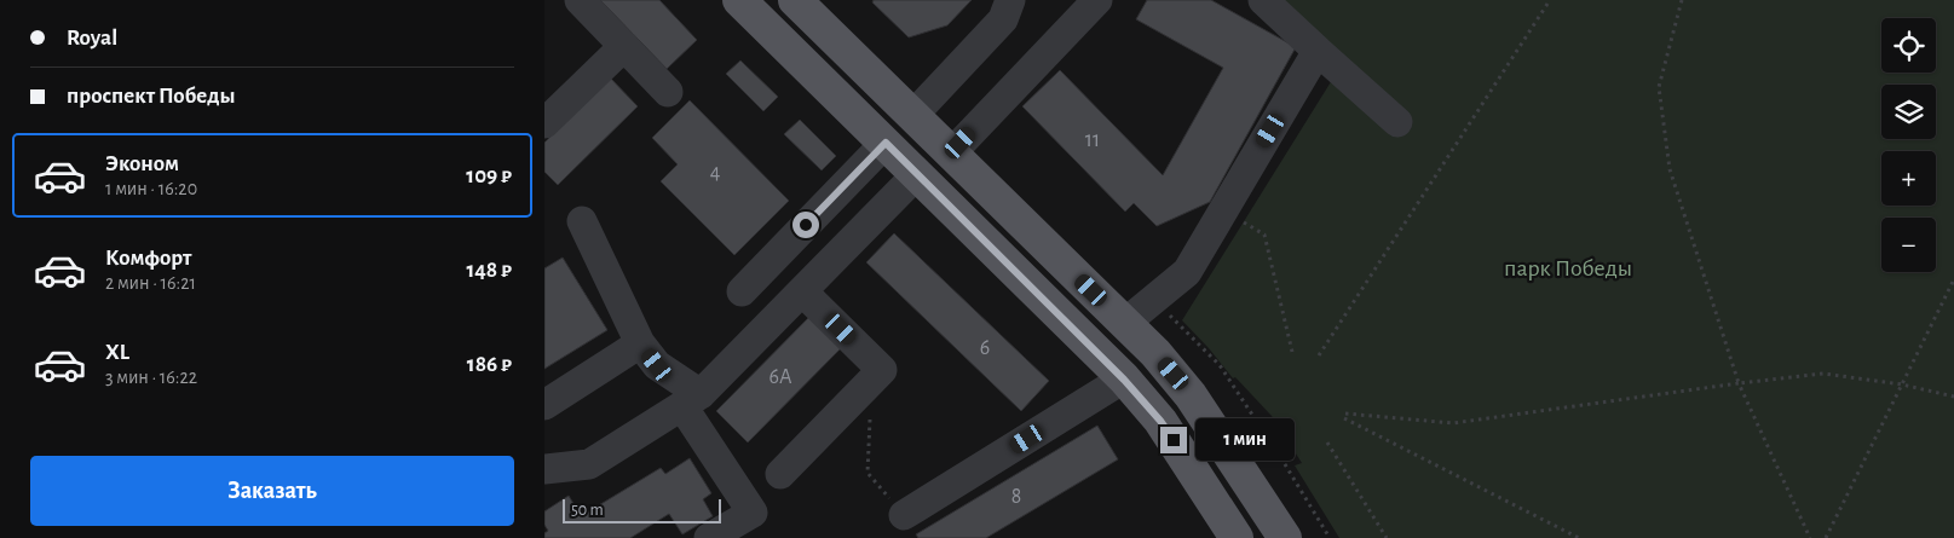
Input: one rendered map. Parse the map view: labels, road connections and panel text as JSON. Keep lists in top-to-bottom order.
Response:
{
  "parks": ["парк Победы"],
  "house_numbers": [
    "11",
    "4",
    "6",
    "6А",
    "8"
  ],
  "scale_bar": "50 m",
  "page": {
    "banner": ["Royal", "проспект Победы"],
    "map_buttons": ["+", "−"],
    "list": [
      {
        "name": "Эконом",
        "note": "1 мин · 16:20",
        "value": "109 ₽"
      },
      {
        "name": "Комфорт",
        "note": "2 мин · 16:21",
        "value": "148 ₽"
      },
      {
        "name": "XL",
        "note": "3 мин · 16:22",
        "value": "186 ₽"
      }
    ],
    "bubble": "1 мин",
    "buttons": "Заказать",
    "scale": "50 m"
  }
}
